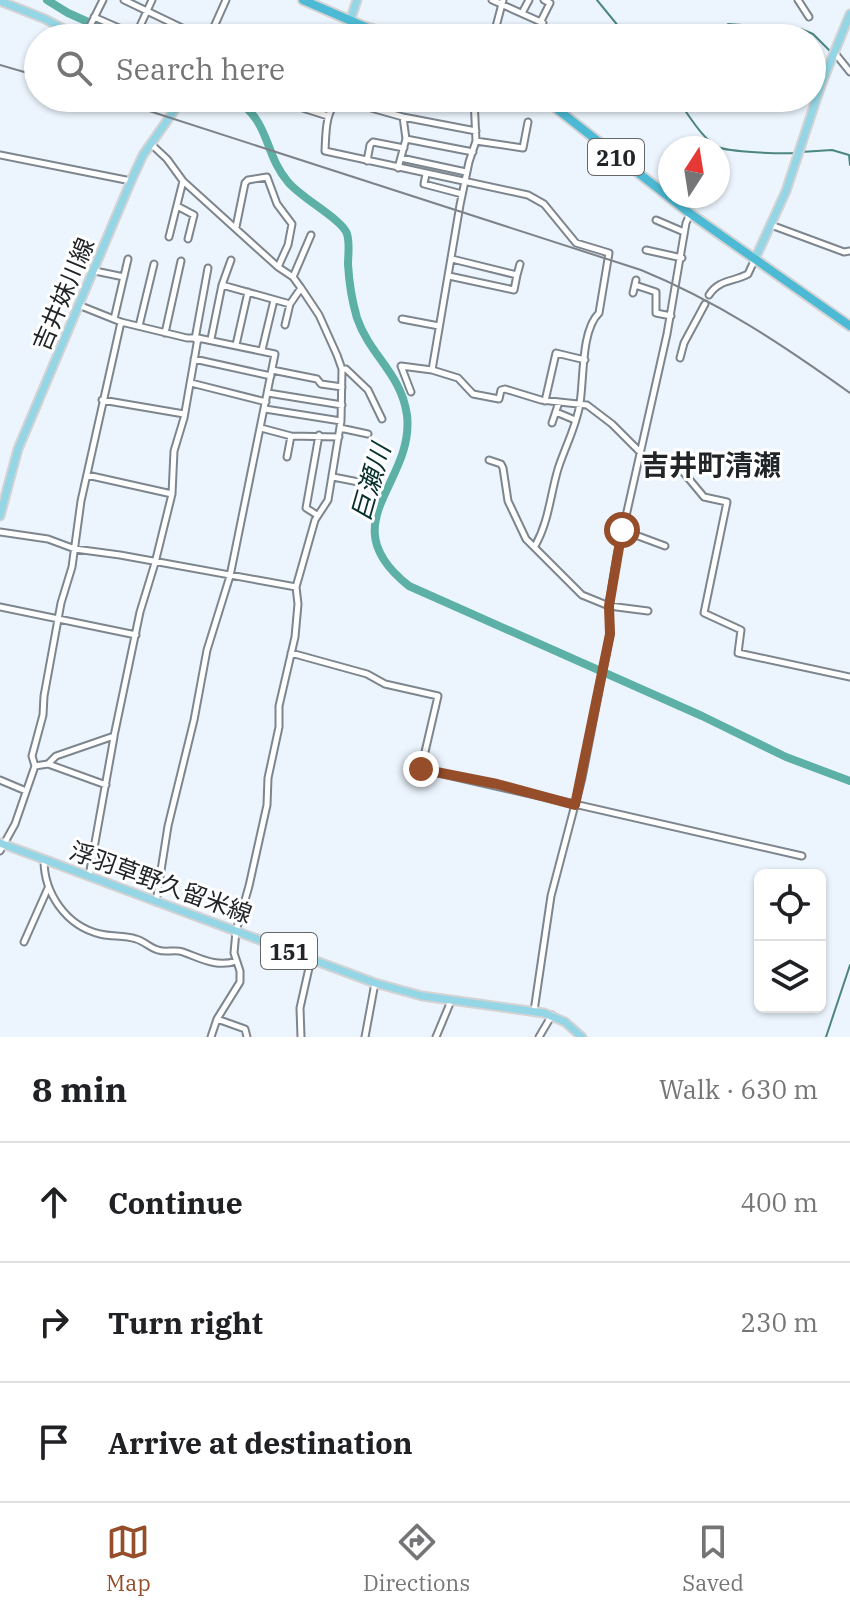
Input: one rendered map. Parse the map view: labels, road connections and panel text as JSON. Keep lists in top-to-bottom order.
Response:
{
  "streets": {
    "highway": ["210"],
    "main road": ["吉井妹川線", "浮羽草野久留米線", "151"]
  },
  "districts": ["吉井町清瀬"],
  "water": ["巨瀬川"],
  "north": "top",
  "page": {
    "search": "Search here",
    "heading": ["8 min", "Walk · 630 m"],
    "list": [
      ["Continue", "400 m"],
      ["Turn right", "230 m"],
      "Arrive at destination"
    ],
    "nav": ["Map", "Directions", "Saved"]
  }
}
